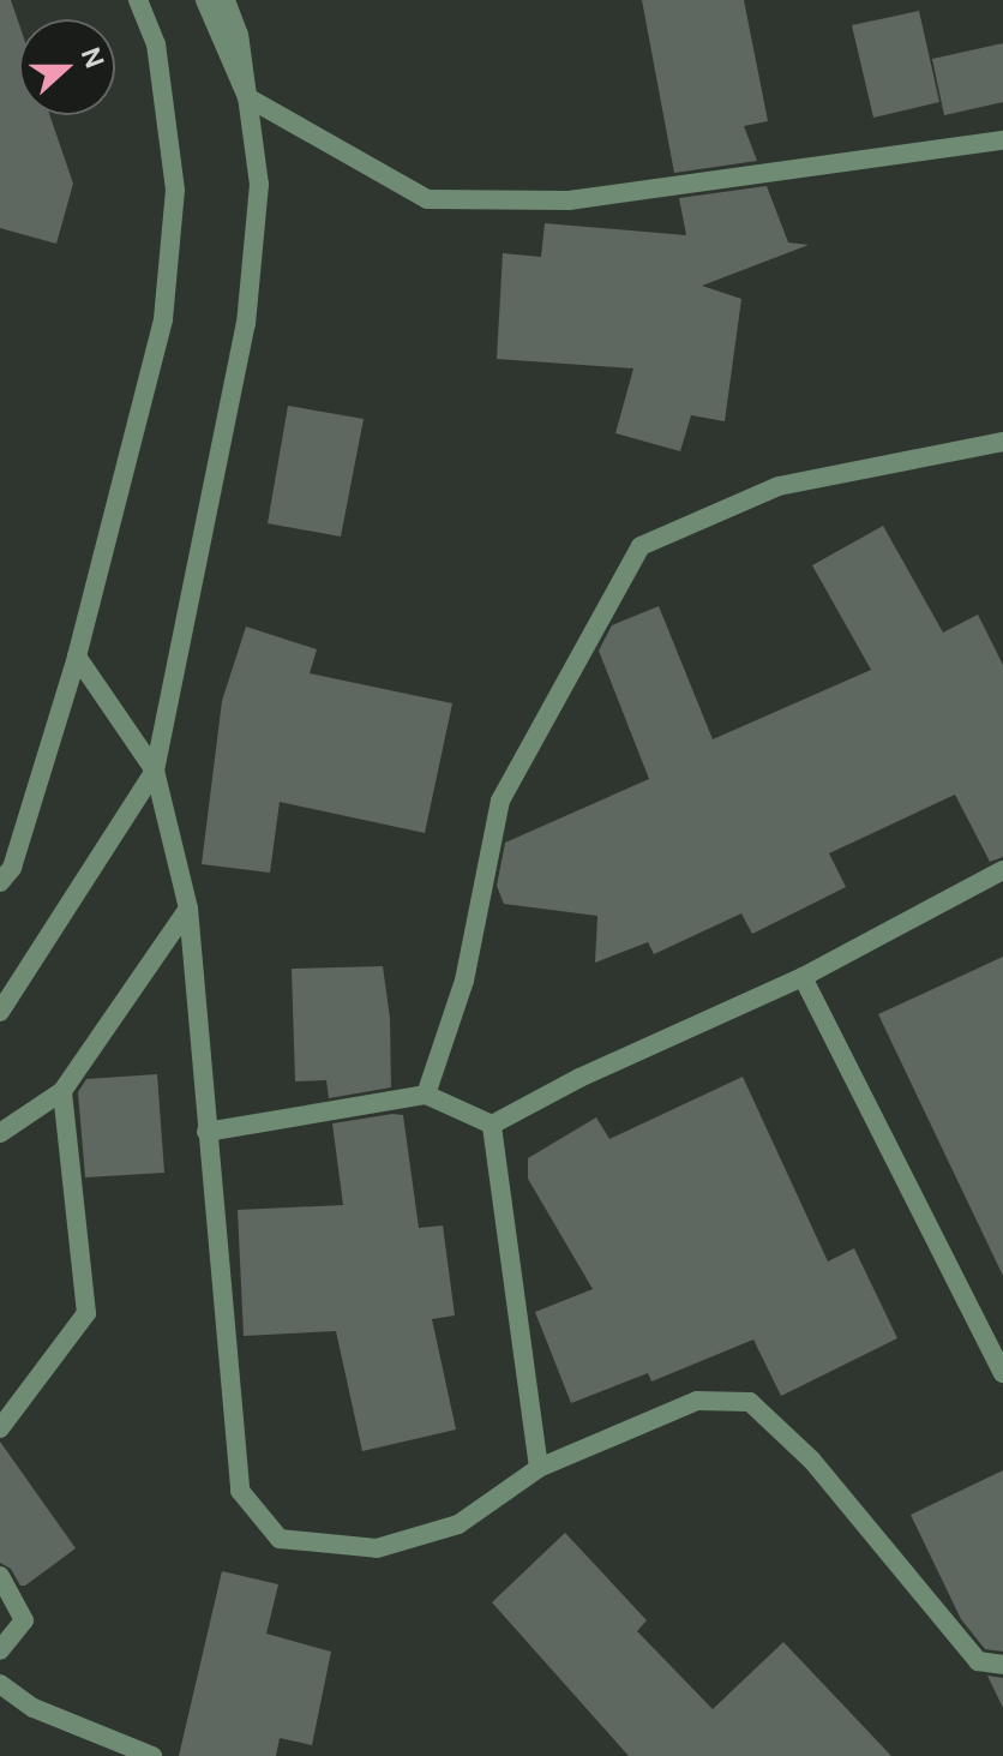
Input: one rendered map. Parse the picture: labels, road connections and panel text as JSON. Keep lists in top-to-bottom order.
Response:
{
  "north": "right"
}
